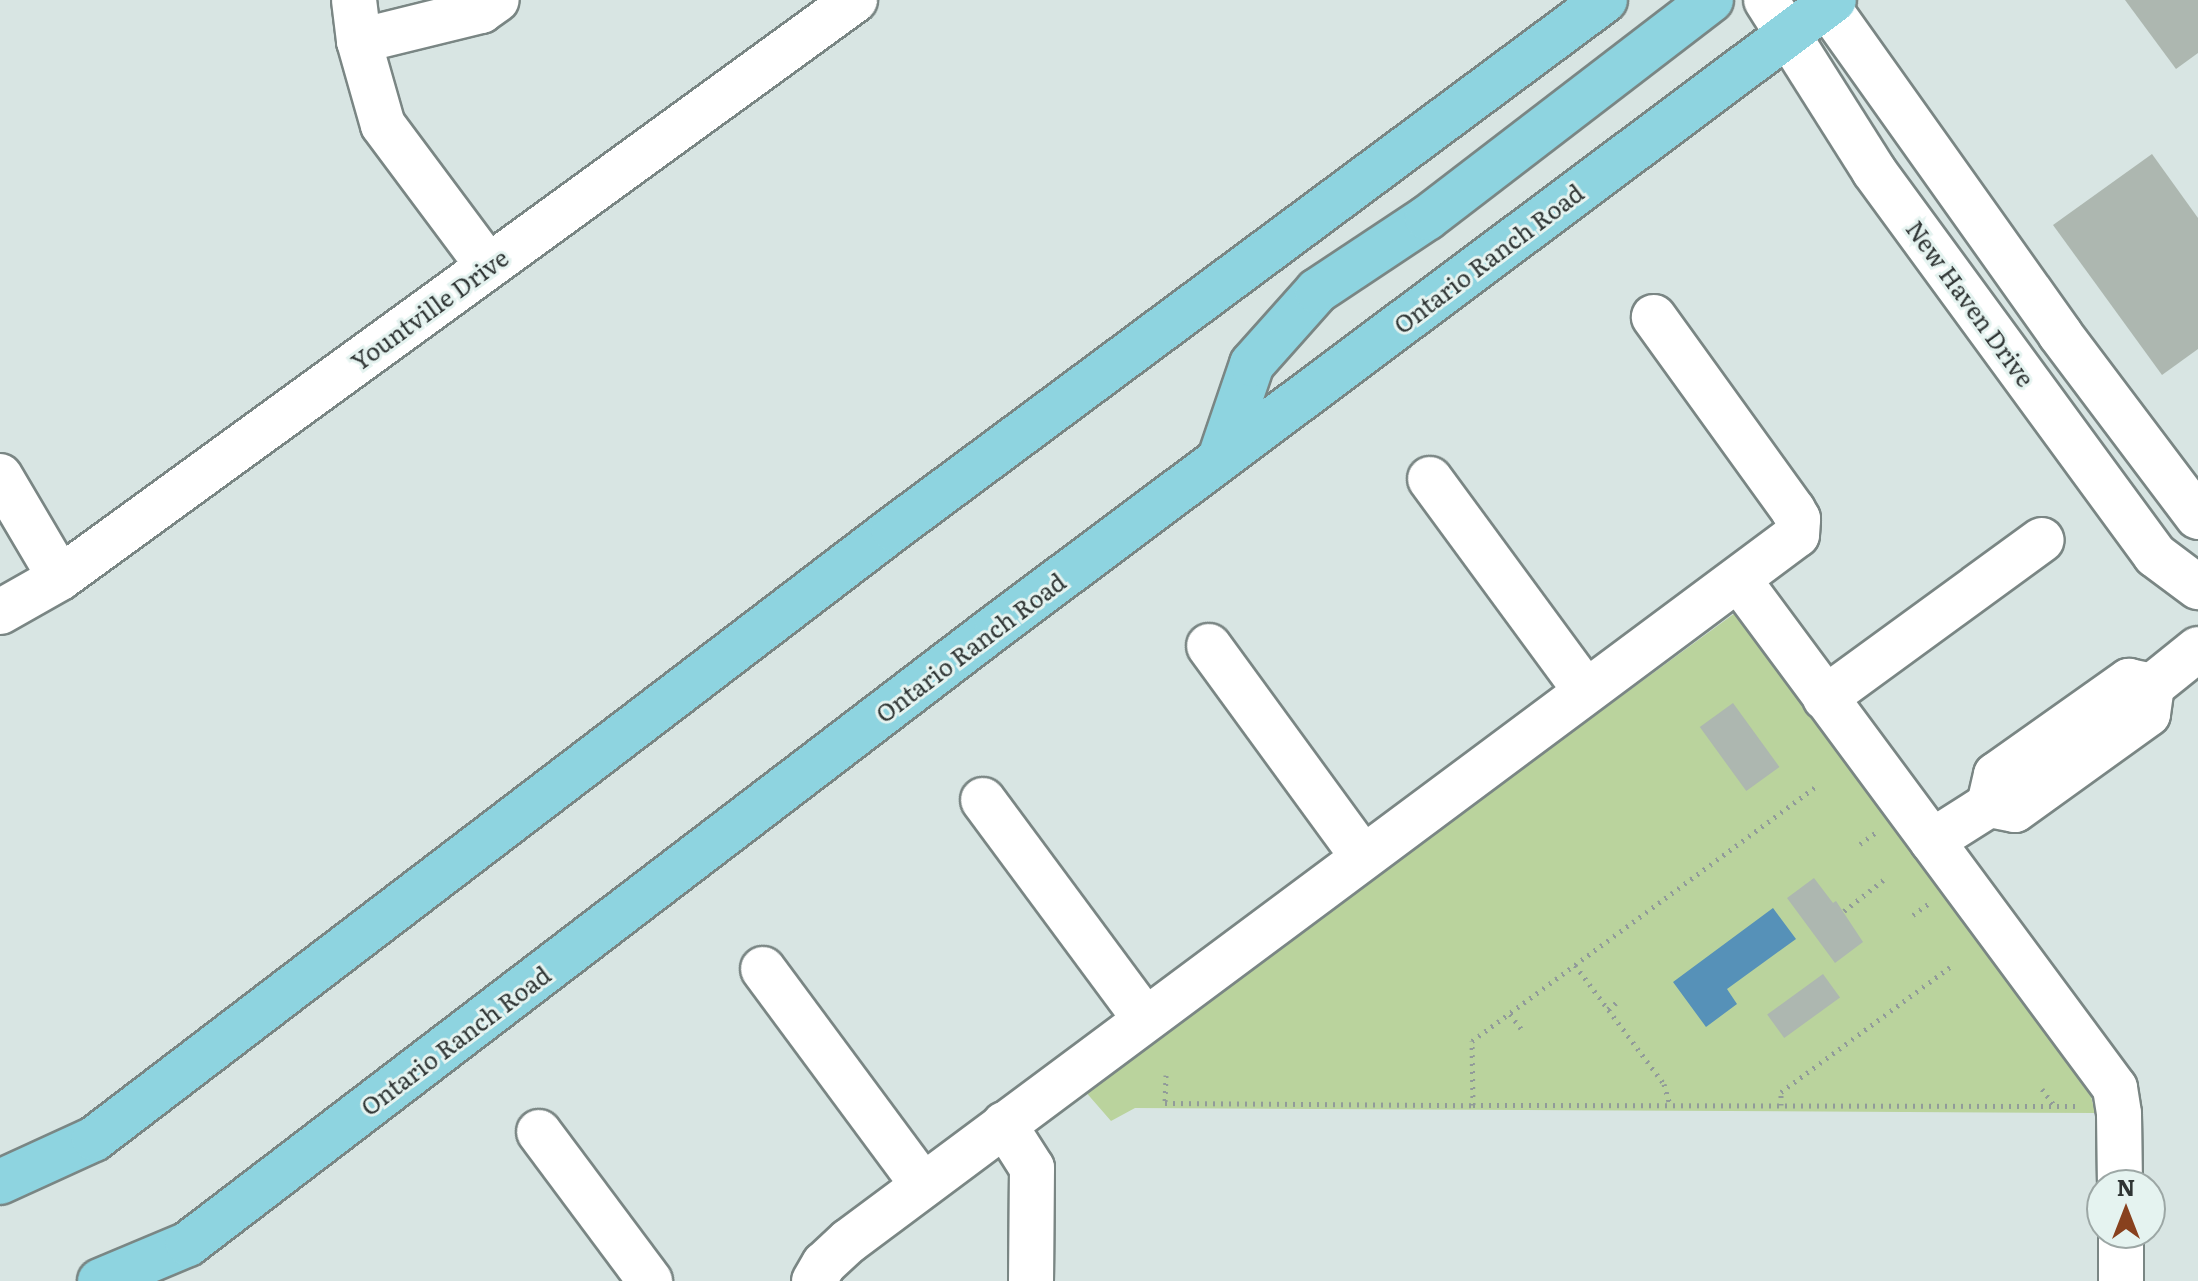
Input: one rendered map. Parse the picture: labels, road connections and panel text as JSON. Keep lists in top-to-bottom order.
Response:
{
  "streets": {
    "main road": ["Ontario Ranch Road"],
    "street": ["New Haven Drive", "Yountville Drive"]
  },
  "crossings": [
    ["Ontario Ranch Road", "New Haven Drive"]
  ],
  "north": "top"
}
